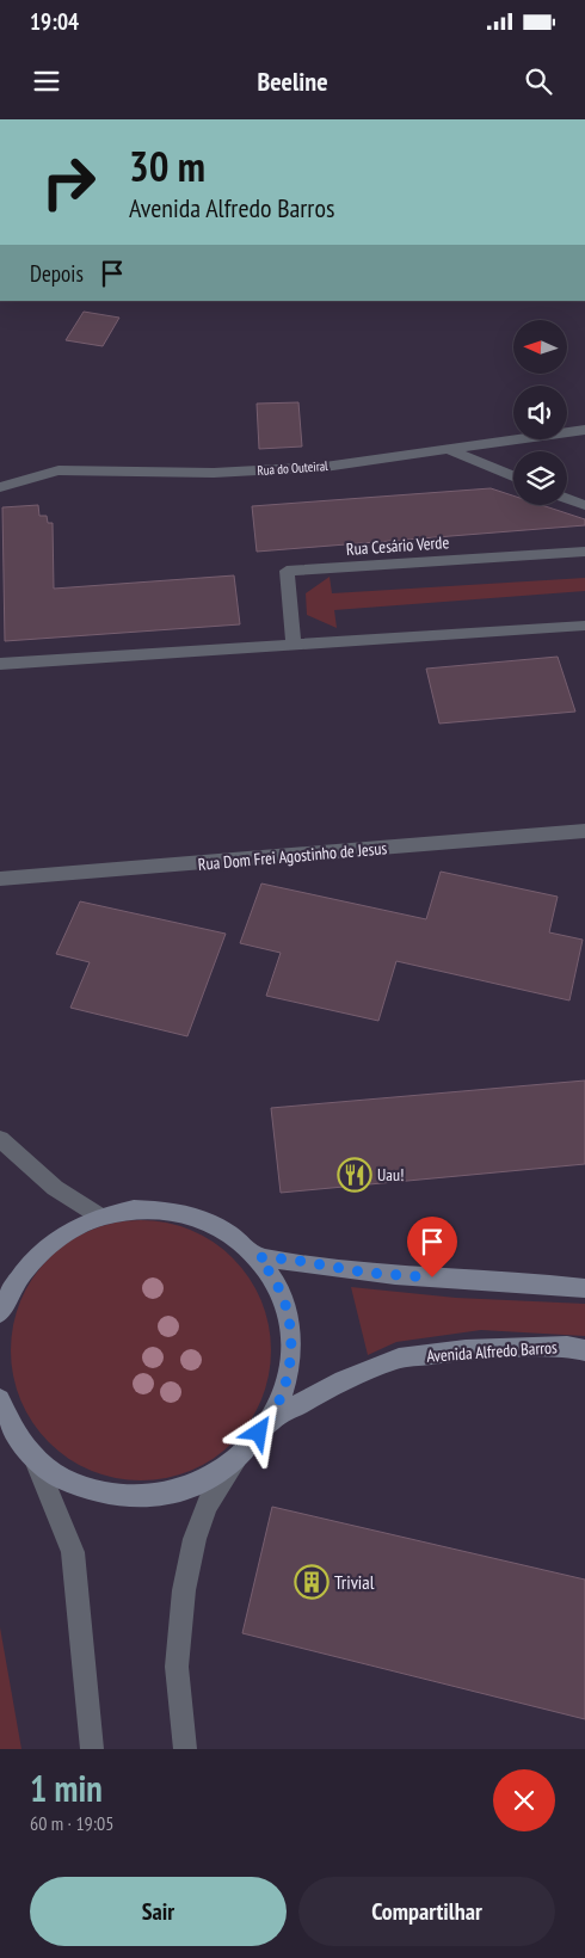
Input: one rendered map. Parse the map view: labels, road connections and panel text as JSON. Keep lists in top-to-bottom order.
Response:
{
  "streets": {
    "main road": ["Avenida Alfredo Barros"],
    "street": ["Rua do Outeiral", "Rua Cesário Verde", "Rua Dom Frei Agostinho de Jesus"]
  },
  "places": {
    "restaurant": ["Uau!"],
    "building": ["Trivial"]
  },
  "north": "left",
  "page": {
    "status": "19:04",
    "header": "Beeline",
    "turn": ["30 m", "Avenida Alfredo Barros"],
    "then": "Depois",
    "heading": ["1 min", "60 m · 19:05"],
    "buttons": ["Sair", "Compartilhar"]
  }
}
